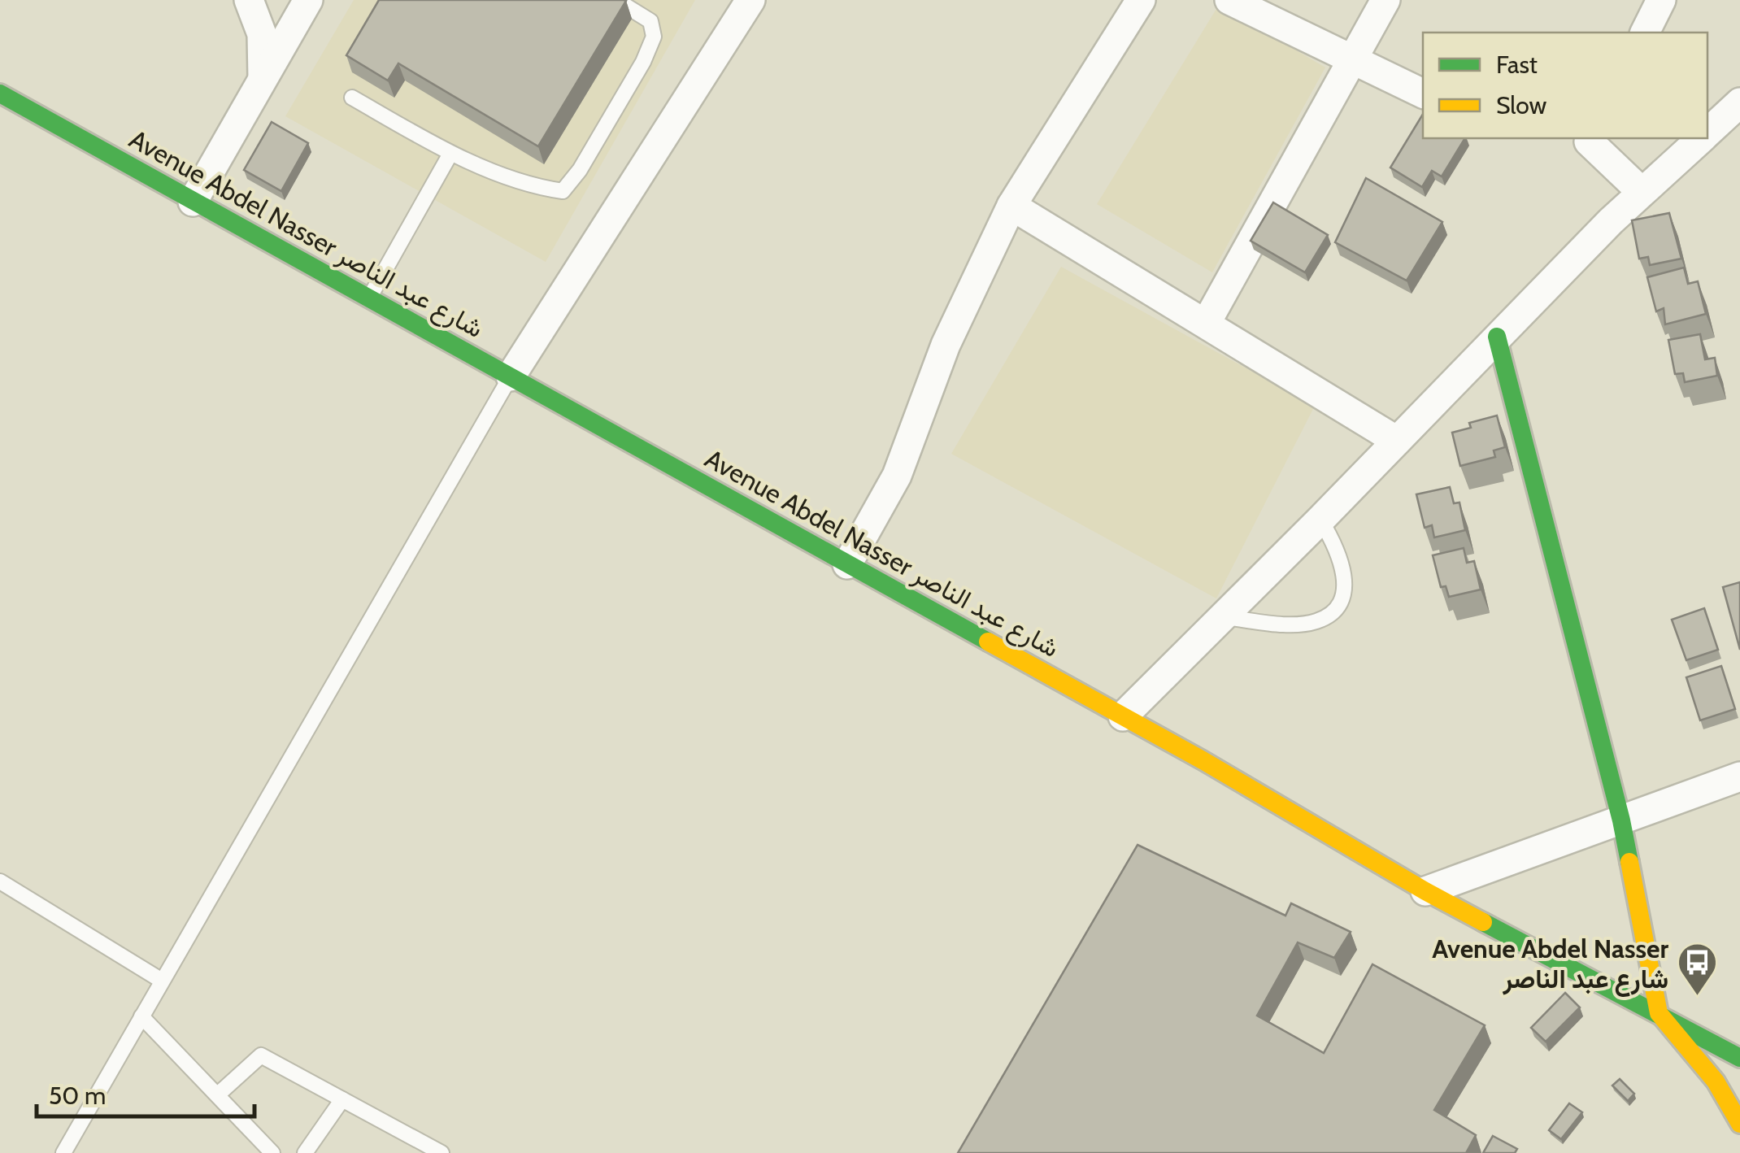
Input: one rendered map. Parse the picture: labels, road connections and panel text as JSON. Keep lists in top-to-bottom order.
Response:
{
  "streets": {
    "main road": ["Avenue Abdel Nasser شارع عبد الناصر"]
  },
  "places": {
    "bus stop": ["Avenue Abdel Nasser شارع عبد الناصر"]
  },
  "legend": ["Fast", "Slow"],
  "scale_bar": "50 m"
}
